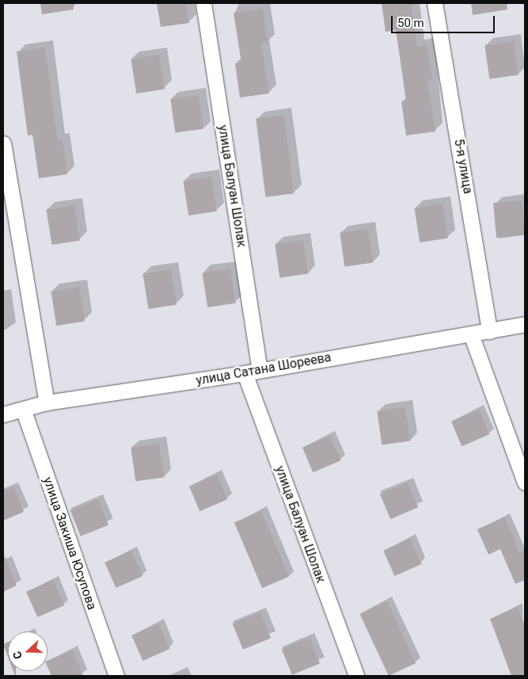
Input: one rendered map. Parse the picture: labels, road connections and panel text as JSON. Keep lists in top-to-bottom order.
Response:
{
  "streets": {
    "street": [
      "5-я улица",
      "улица Балуан Шолак",
      "улица Сатана Шореева",
      "улица Закиша Юсупова"
    ]
  },
  "crossings": [
    ["5-я улица", "улица Сатана Шореева"],
    ["улица Балуан Шолак", "улица Сатана Шореева"],
    ["улица Сатана Шореева", "улица Закиша Юсупова"]
  ],
  "scale_bar": "50 m",
  "north": "left"
}
